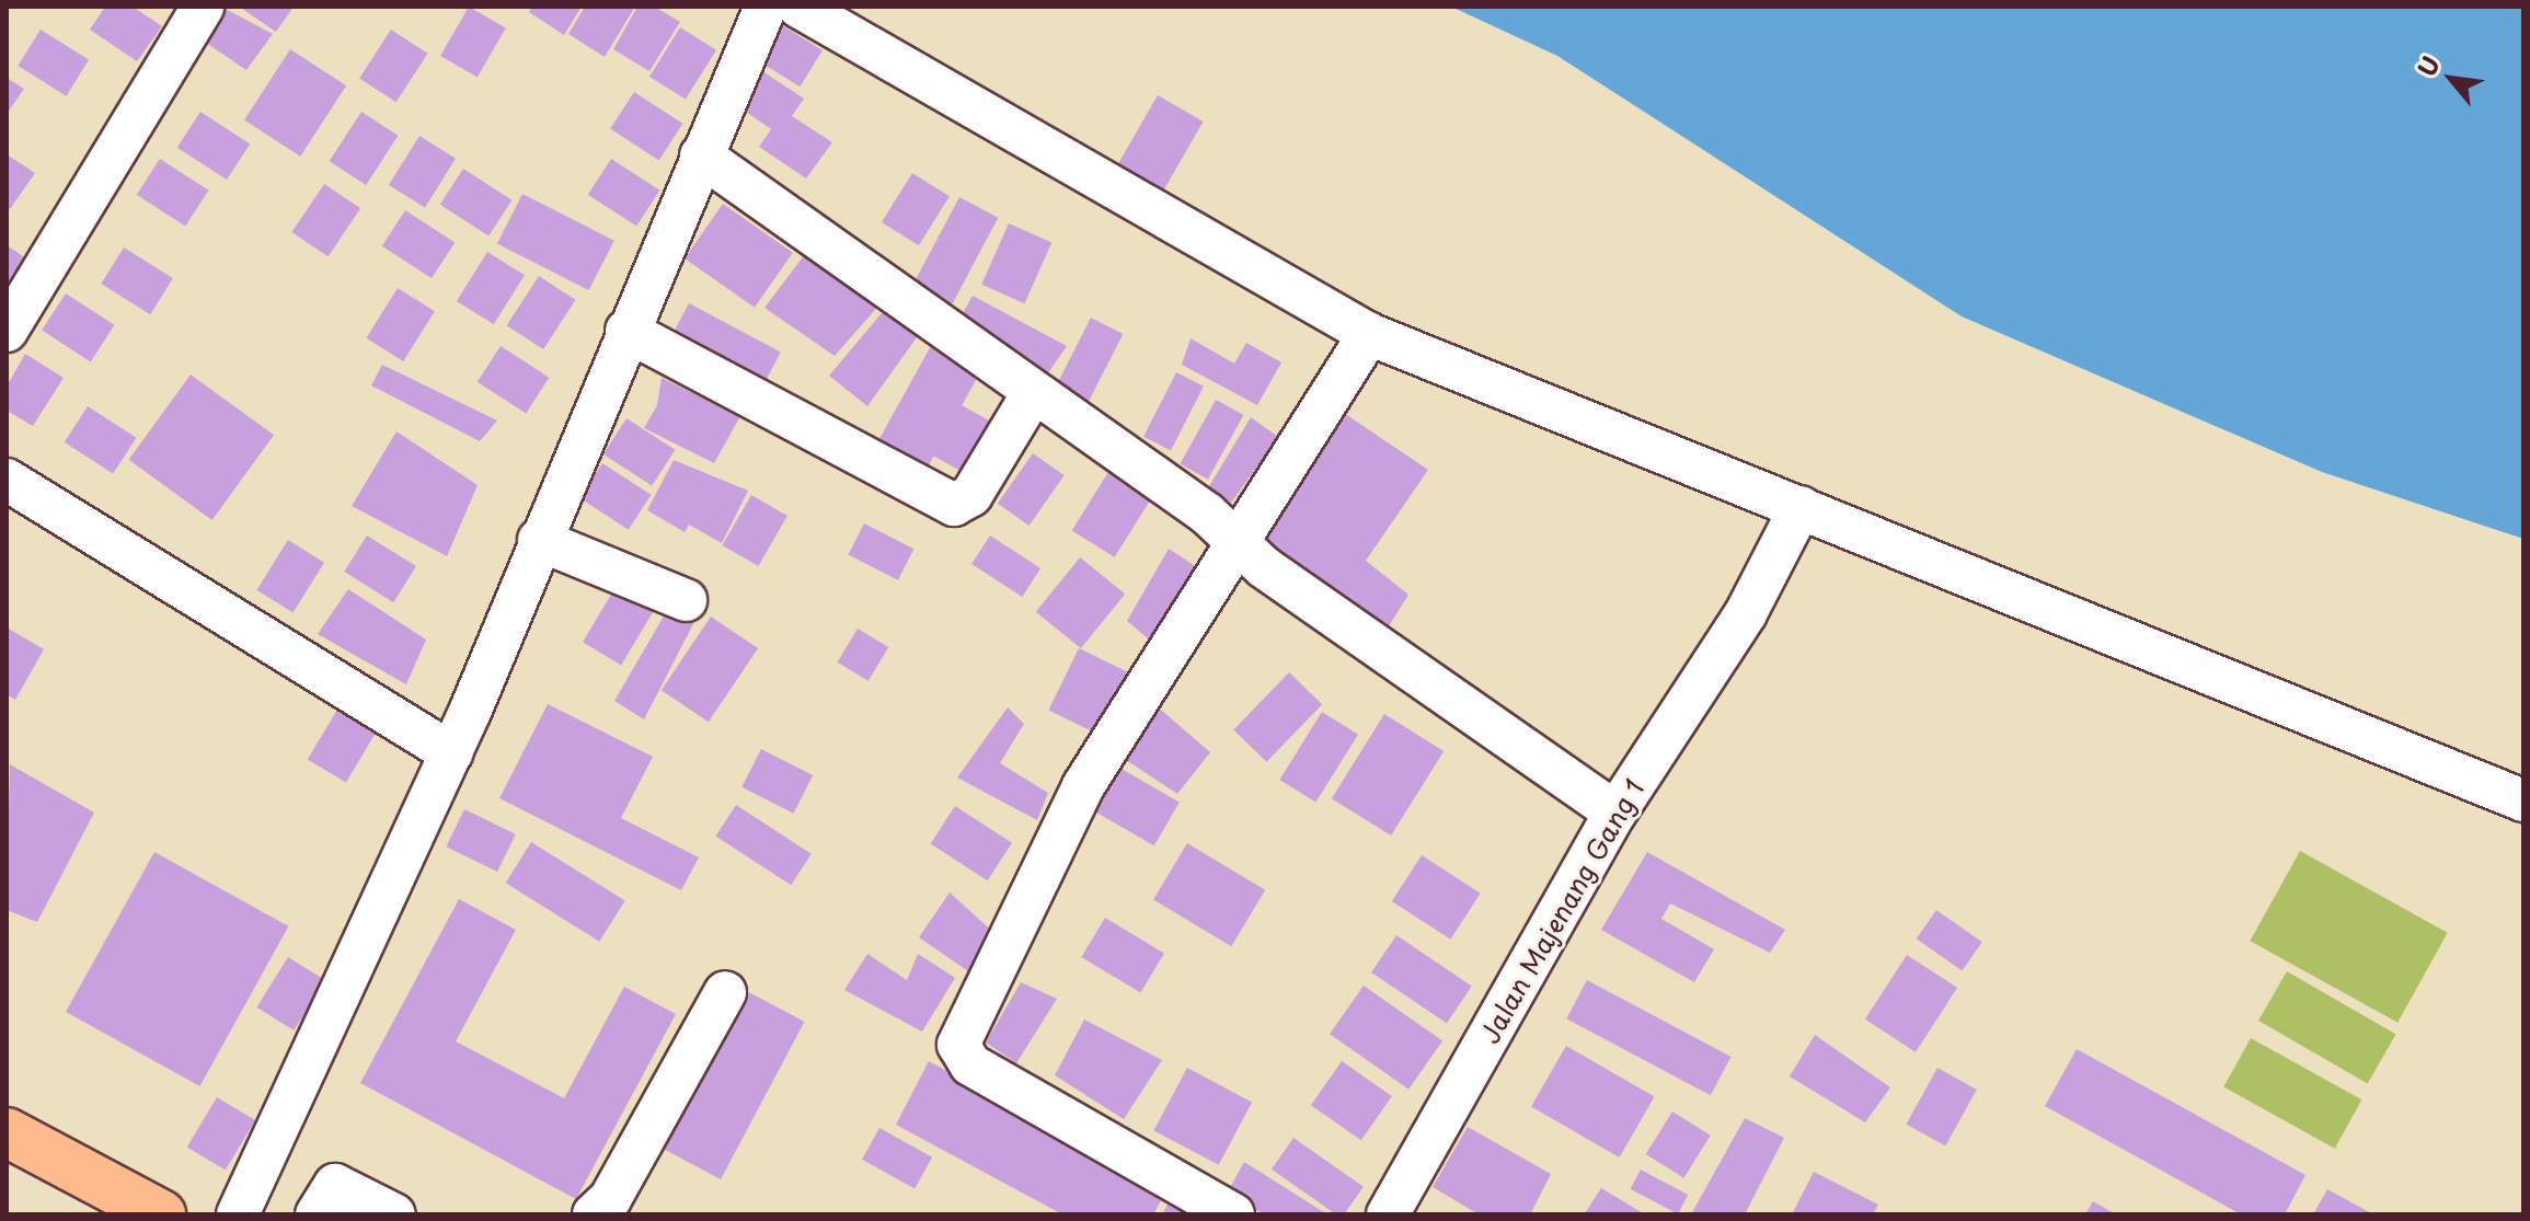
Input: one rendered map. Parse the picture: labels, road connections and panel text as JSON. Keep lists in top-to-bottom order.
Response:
{
  "streets": {
    "street": ["Jalan Majenang Gang 1"]
  },
  "north": "top left"
}
